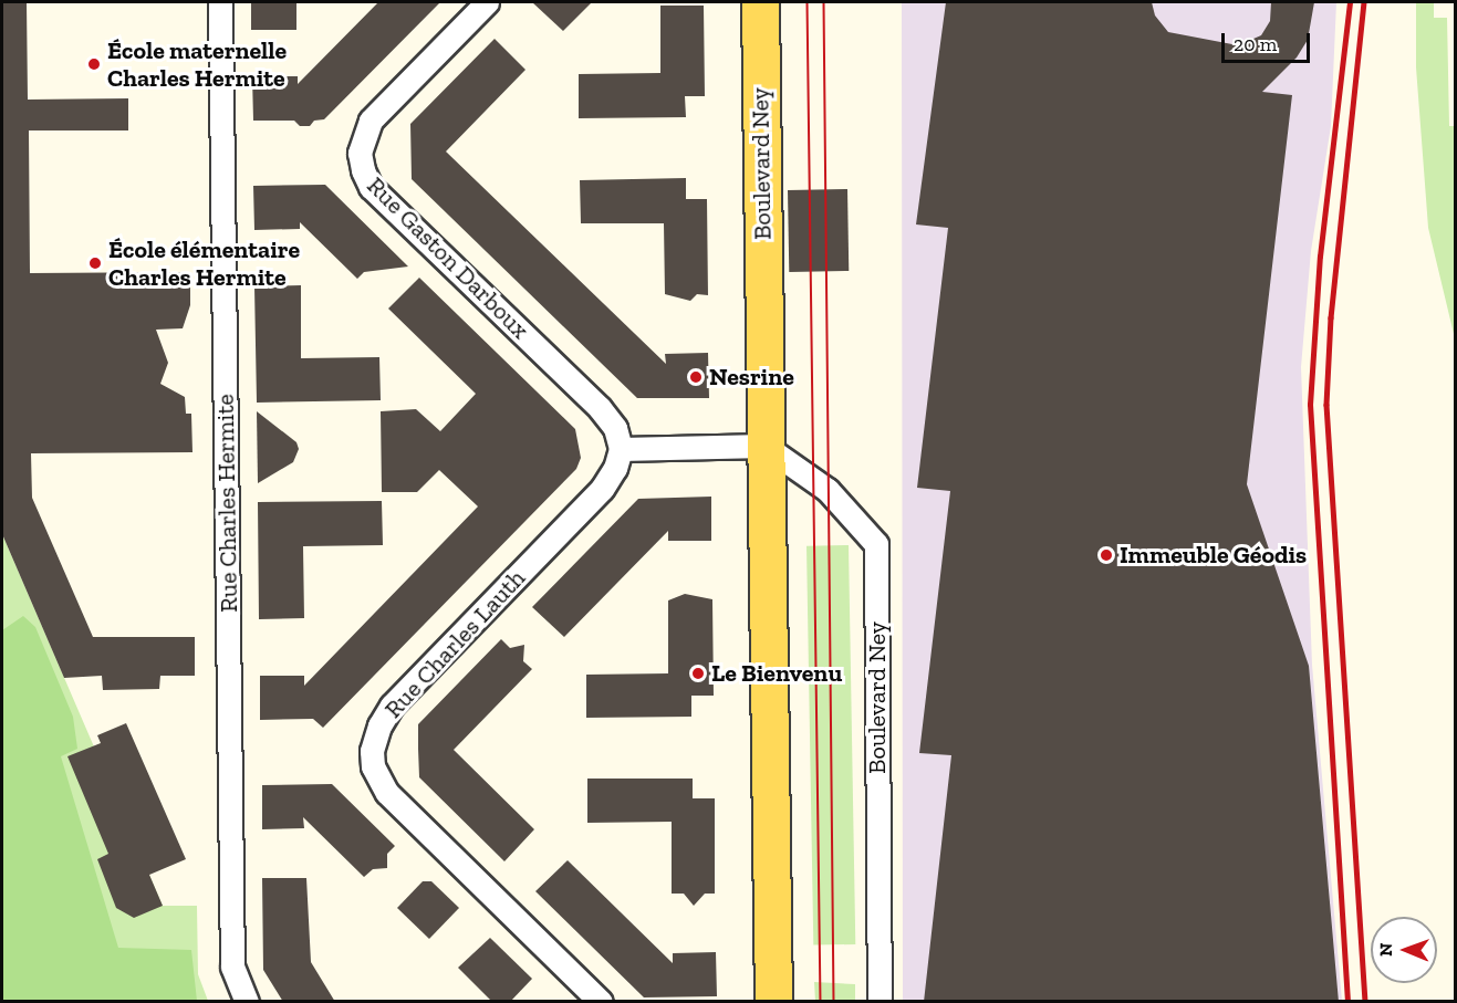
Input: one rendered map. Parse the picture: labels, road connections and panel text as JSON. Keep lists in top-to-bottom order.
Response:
{
  "streets": {
    "main road": ["Boulevard Ney"],
    "street": ["Rue Gaston Darboux", "Rue Charles Hermite", "Rue Charles Lauth"]
  },
  "crossings": [
    ["Rue Gaston Darboux", "Rue Charles Lauth"]
  ],
  "places": [
    "École maternelle Charles Hermite",
    "École élémentaire Charles Hermite",
    "Nesrine",
    "Immeuble Géodis",
    "Le Bienvenu"
  ],
  "scale_bar": "20 m",
  "north": "left"
}
